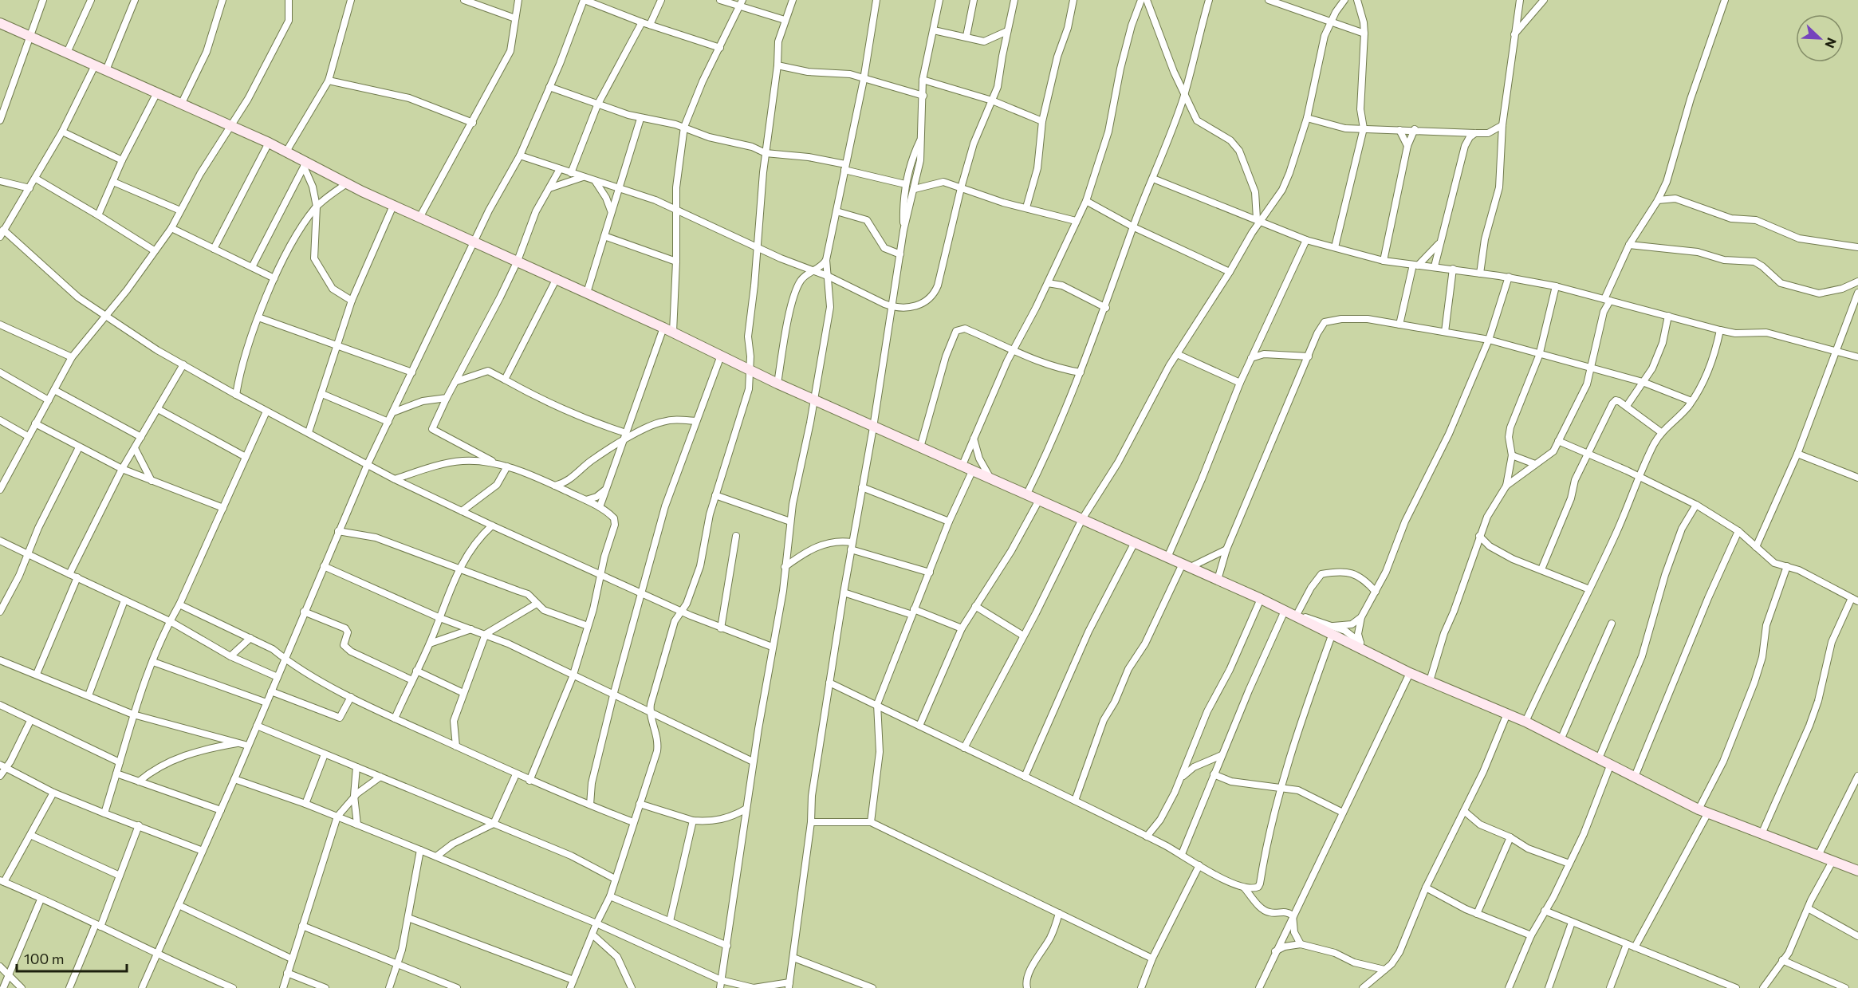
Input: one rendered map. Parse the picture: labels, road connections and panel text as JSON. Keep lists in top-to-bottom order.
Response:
{
  "scale_bar": "100 m",
  "north": "bottom right"
}
